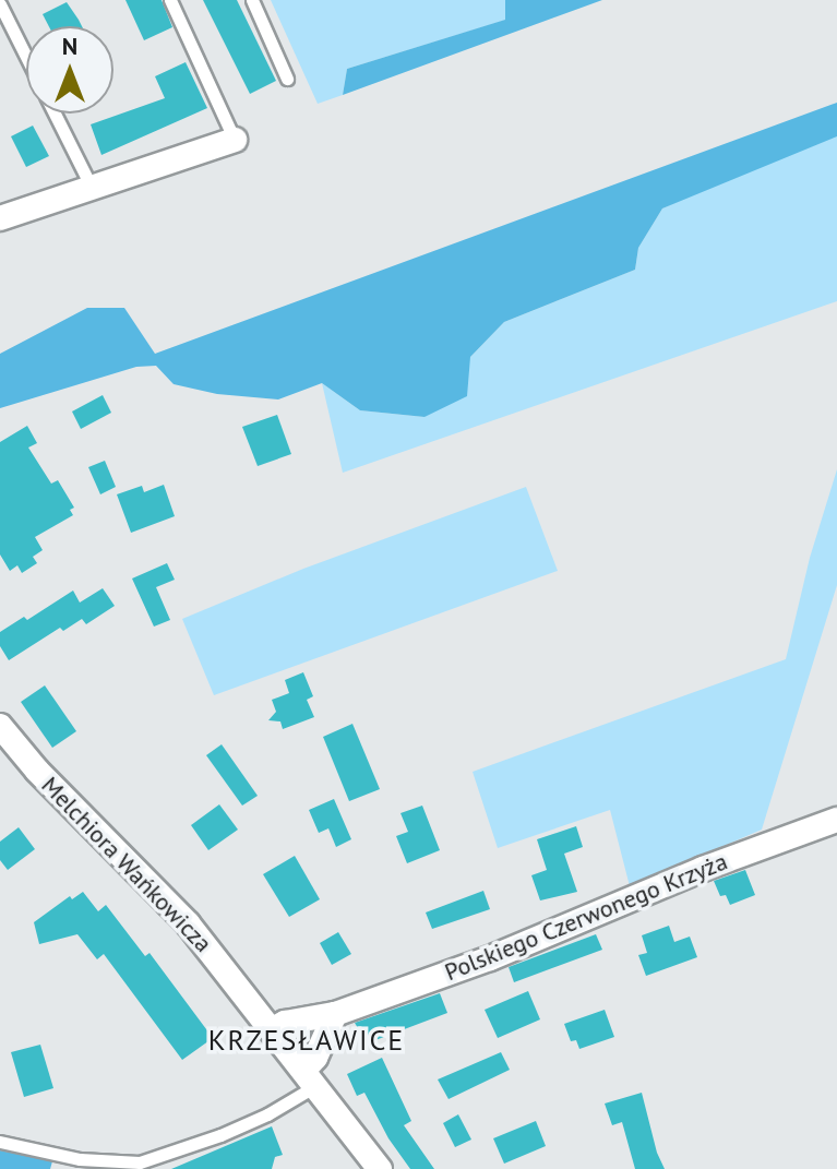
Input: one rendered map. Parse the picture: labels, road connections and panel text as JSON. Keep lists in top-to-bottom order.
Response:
{
  "streets": {
    "street": ["Melchiora Wańkowicza", "Polskiego Czerwonego Krzyża"]
  },
  "crossings": [
    ["Melchiora Wańkowicza", "Polskiego Czerwonego Krzyża"]
  ],
  "districts": ["KRZESŁAWICE"],
  "north": "top"
}
